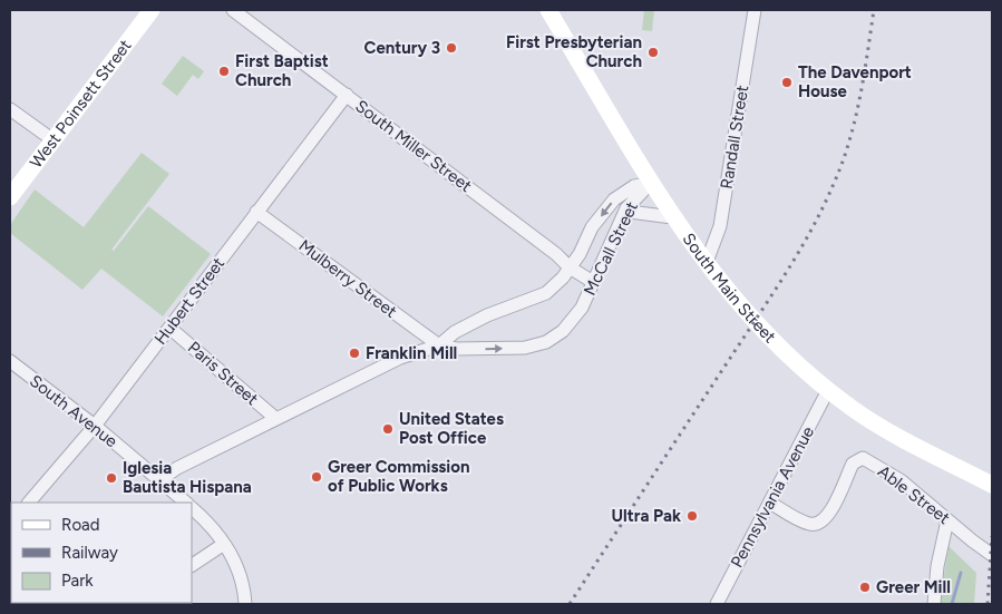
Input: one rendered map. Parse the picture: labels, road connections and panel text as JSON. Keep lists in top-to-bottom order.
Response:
{
  "streets": {
    "main road": ["West Poinsett Street", "South Main Street"],
    "street": [
      "Randall Street",
      "South Miller Street",
      "McCall Street",
      "Mulberry Street",
      "Hubert Street",
      "Paris Street",
      "South Avenue",
      "Able Street",
      "Pennsylvania Avenue"
    ]
  },
  "crossings": [
    ["Randall Street", "South Main Street"],
    ["South Miller Street", "McCall Street"],
    ["South Miller Street", "Hubert Street"],
    ["McCall Street", "Mulberry Street"],
    ["McCall Street", "South Main Street"],
    ["McCall Street", "Paris Street"],
    ["McCall Street", "South Avenue"],
    ["Mulberry Street", "Hubert Street"],
    ["South Main Street", "Pennsylvania Avenue"],
    ["Hubert Street", "Paris Street"],
    ["Hubert Street", "South Avenue"],
    ["Able Street", "Pennsylvania Avenue"]
  ],
  "places": [
    "Century 3",
    "First Presbyterian Church",
    "First Baptist Church",
    "The Davenport House",
    "Franklin Mill",
    "United States Post Office",
    "Greer Commission of Public Works",
    "Iglesia Bautista Hispana",
    "Ultra Pak",
    "Greer Mill"
  ],
  "legend": ["Road", "Railway", "Park"]
}
